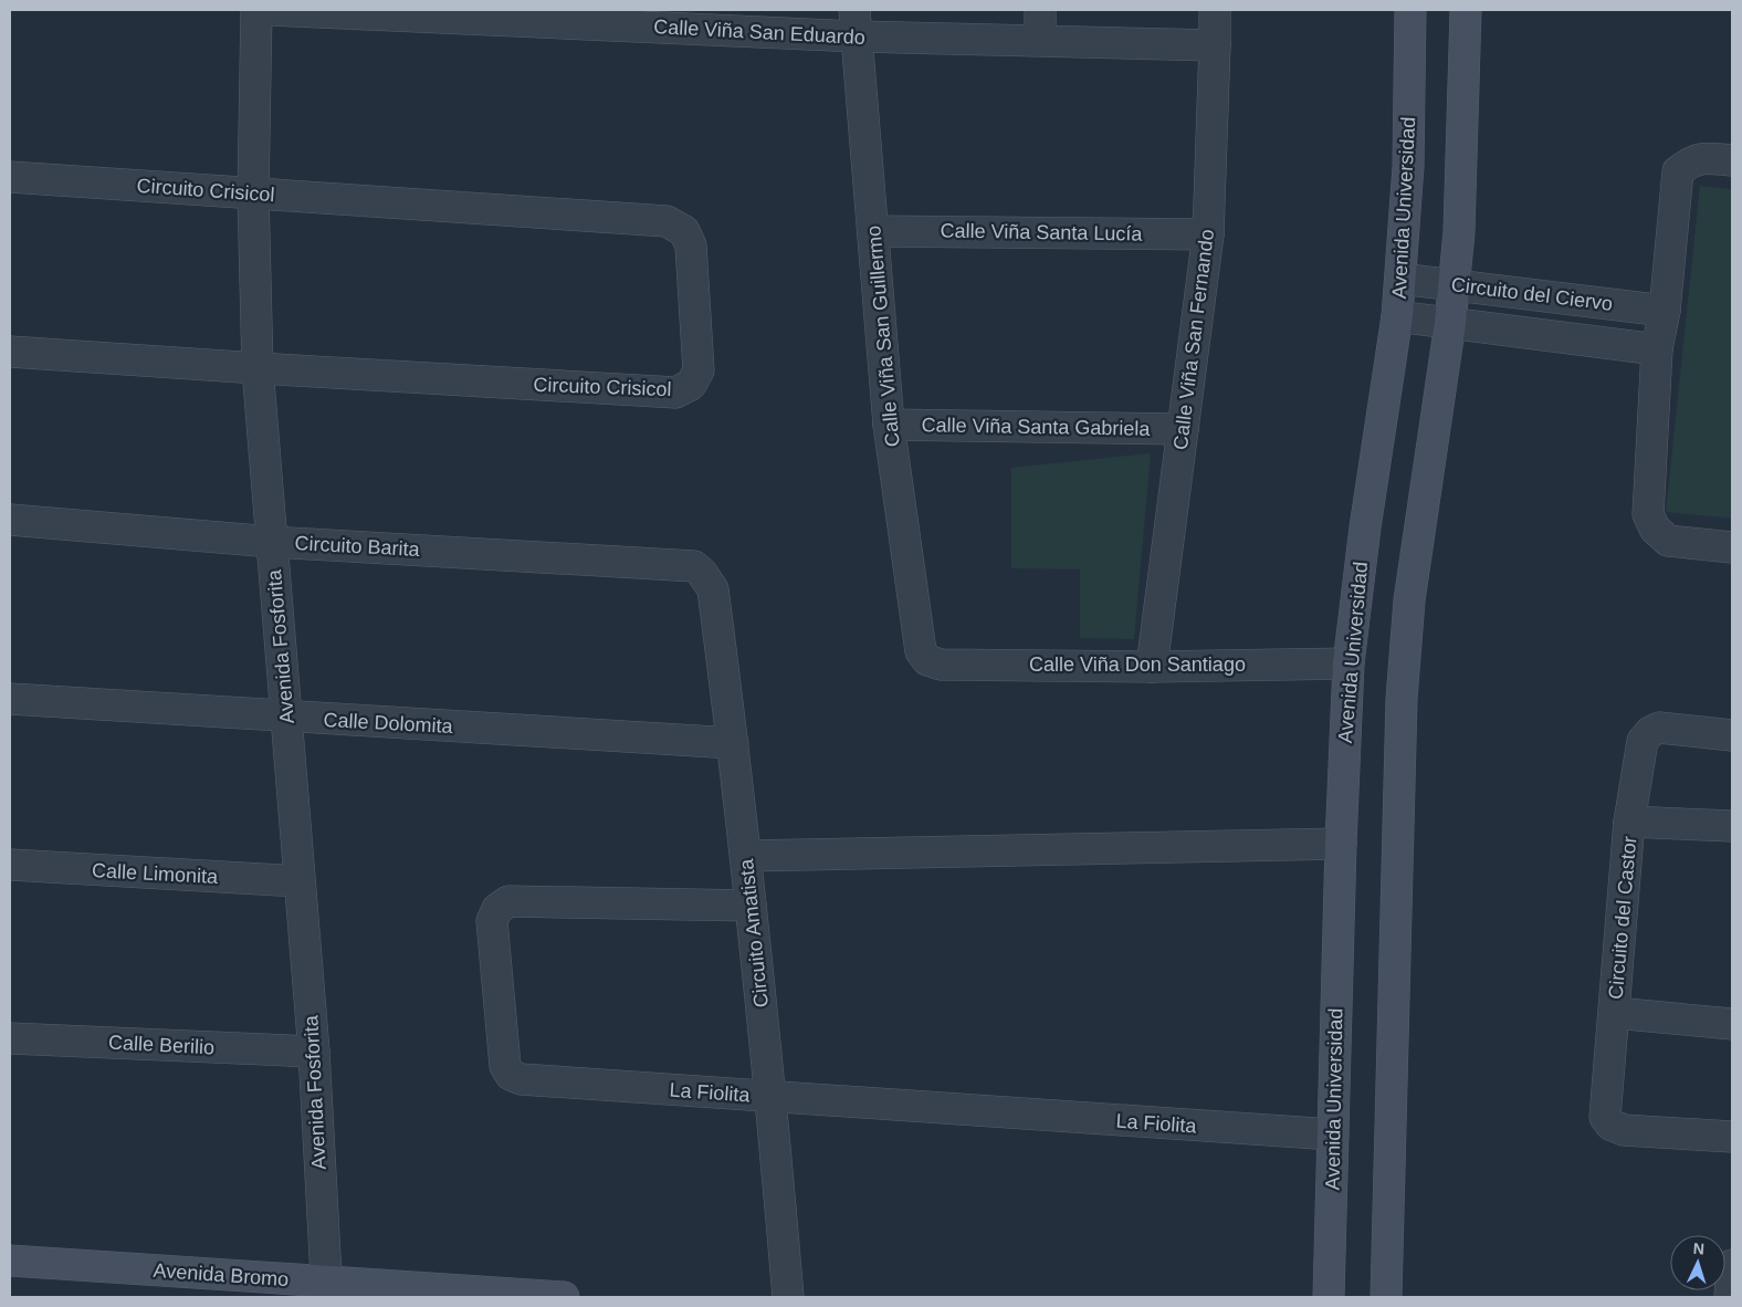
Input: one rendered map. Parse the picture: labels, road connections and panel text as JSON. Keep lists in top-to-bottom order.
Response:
{
  "streets": {
    "street": [
      "Calle Viña San Eduardo",
      "Circuito Crisicol",
      "Avenida Universidad",
      "Calle Viña Santa Lucía",
      "Circuito del Ciervo",
      "Calle Viña San Guillermo",
      "Calle Viña San Fernando",
      "Calle Viña Santa Gabriela",
      "Circuito Barita",
      "Avenida Fosforita",
      "Calle Viña Don Santiago",
      "Calle Dolomita",
      "Calle Limonita",
      "Circuito del Castor",
      "Circuito Amatista",
      "Calle Berilio",
      "La Fiolita",
      "Avenida Bromo"
    ]
  },
  "crossings": [
    ["Calle Viña San Eduardo", "Calle Viña San Guillermo"],
    ["Calle Viña San Eduardo", "Calle Viña San Fernando"],
    ["Circuito Crisicol", "Avenida Fosforita"],
    ["Avenida Universidad", "Circuito del Ciervo"],
    ["Avenida Universidad", "Calle Viña Don Santiago"],
    ["Avenida Universidad", "La Fiolita"],
    ["Calle Viña Santa Lucía", "Calle Viña San Guillermo"],
    ["Calle Viña Santa Lucía", "Calle Viña San Fernando"],
    ["Calle Viña San Guillermo", "Calle Viña Santa Gabriela"],
    ["Calle Viña San Guillermo", "Calle Viña Don Santiago"],
    ["Calle Viña San Fernando", "Calle Viña Santa Gabriela"],
    ["Calle Viña San Fernando", "Calle Viña Don Santiago"],
    ["Circuito Barita", "Avenida Fosforita"],
    ["Circuito Barita", "Circuito Amatista"],
    ["Avenida Fosforita", "Calle Dolomita"],
    ["Avenida Fosforita", "Calle Limonita"],
    ["Avenida Fosforita", "Calle Berilio"],
    ["Avenida Fosforita", "Avenida Bromo"],
    ["Calle Dolomita", "Circuito Amatista"],
    ["Circuito Amatista", "La Fiolita"]
  ],
  "north": "top"
}
